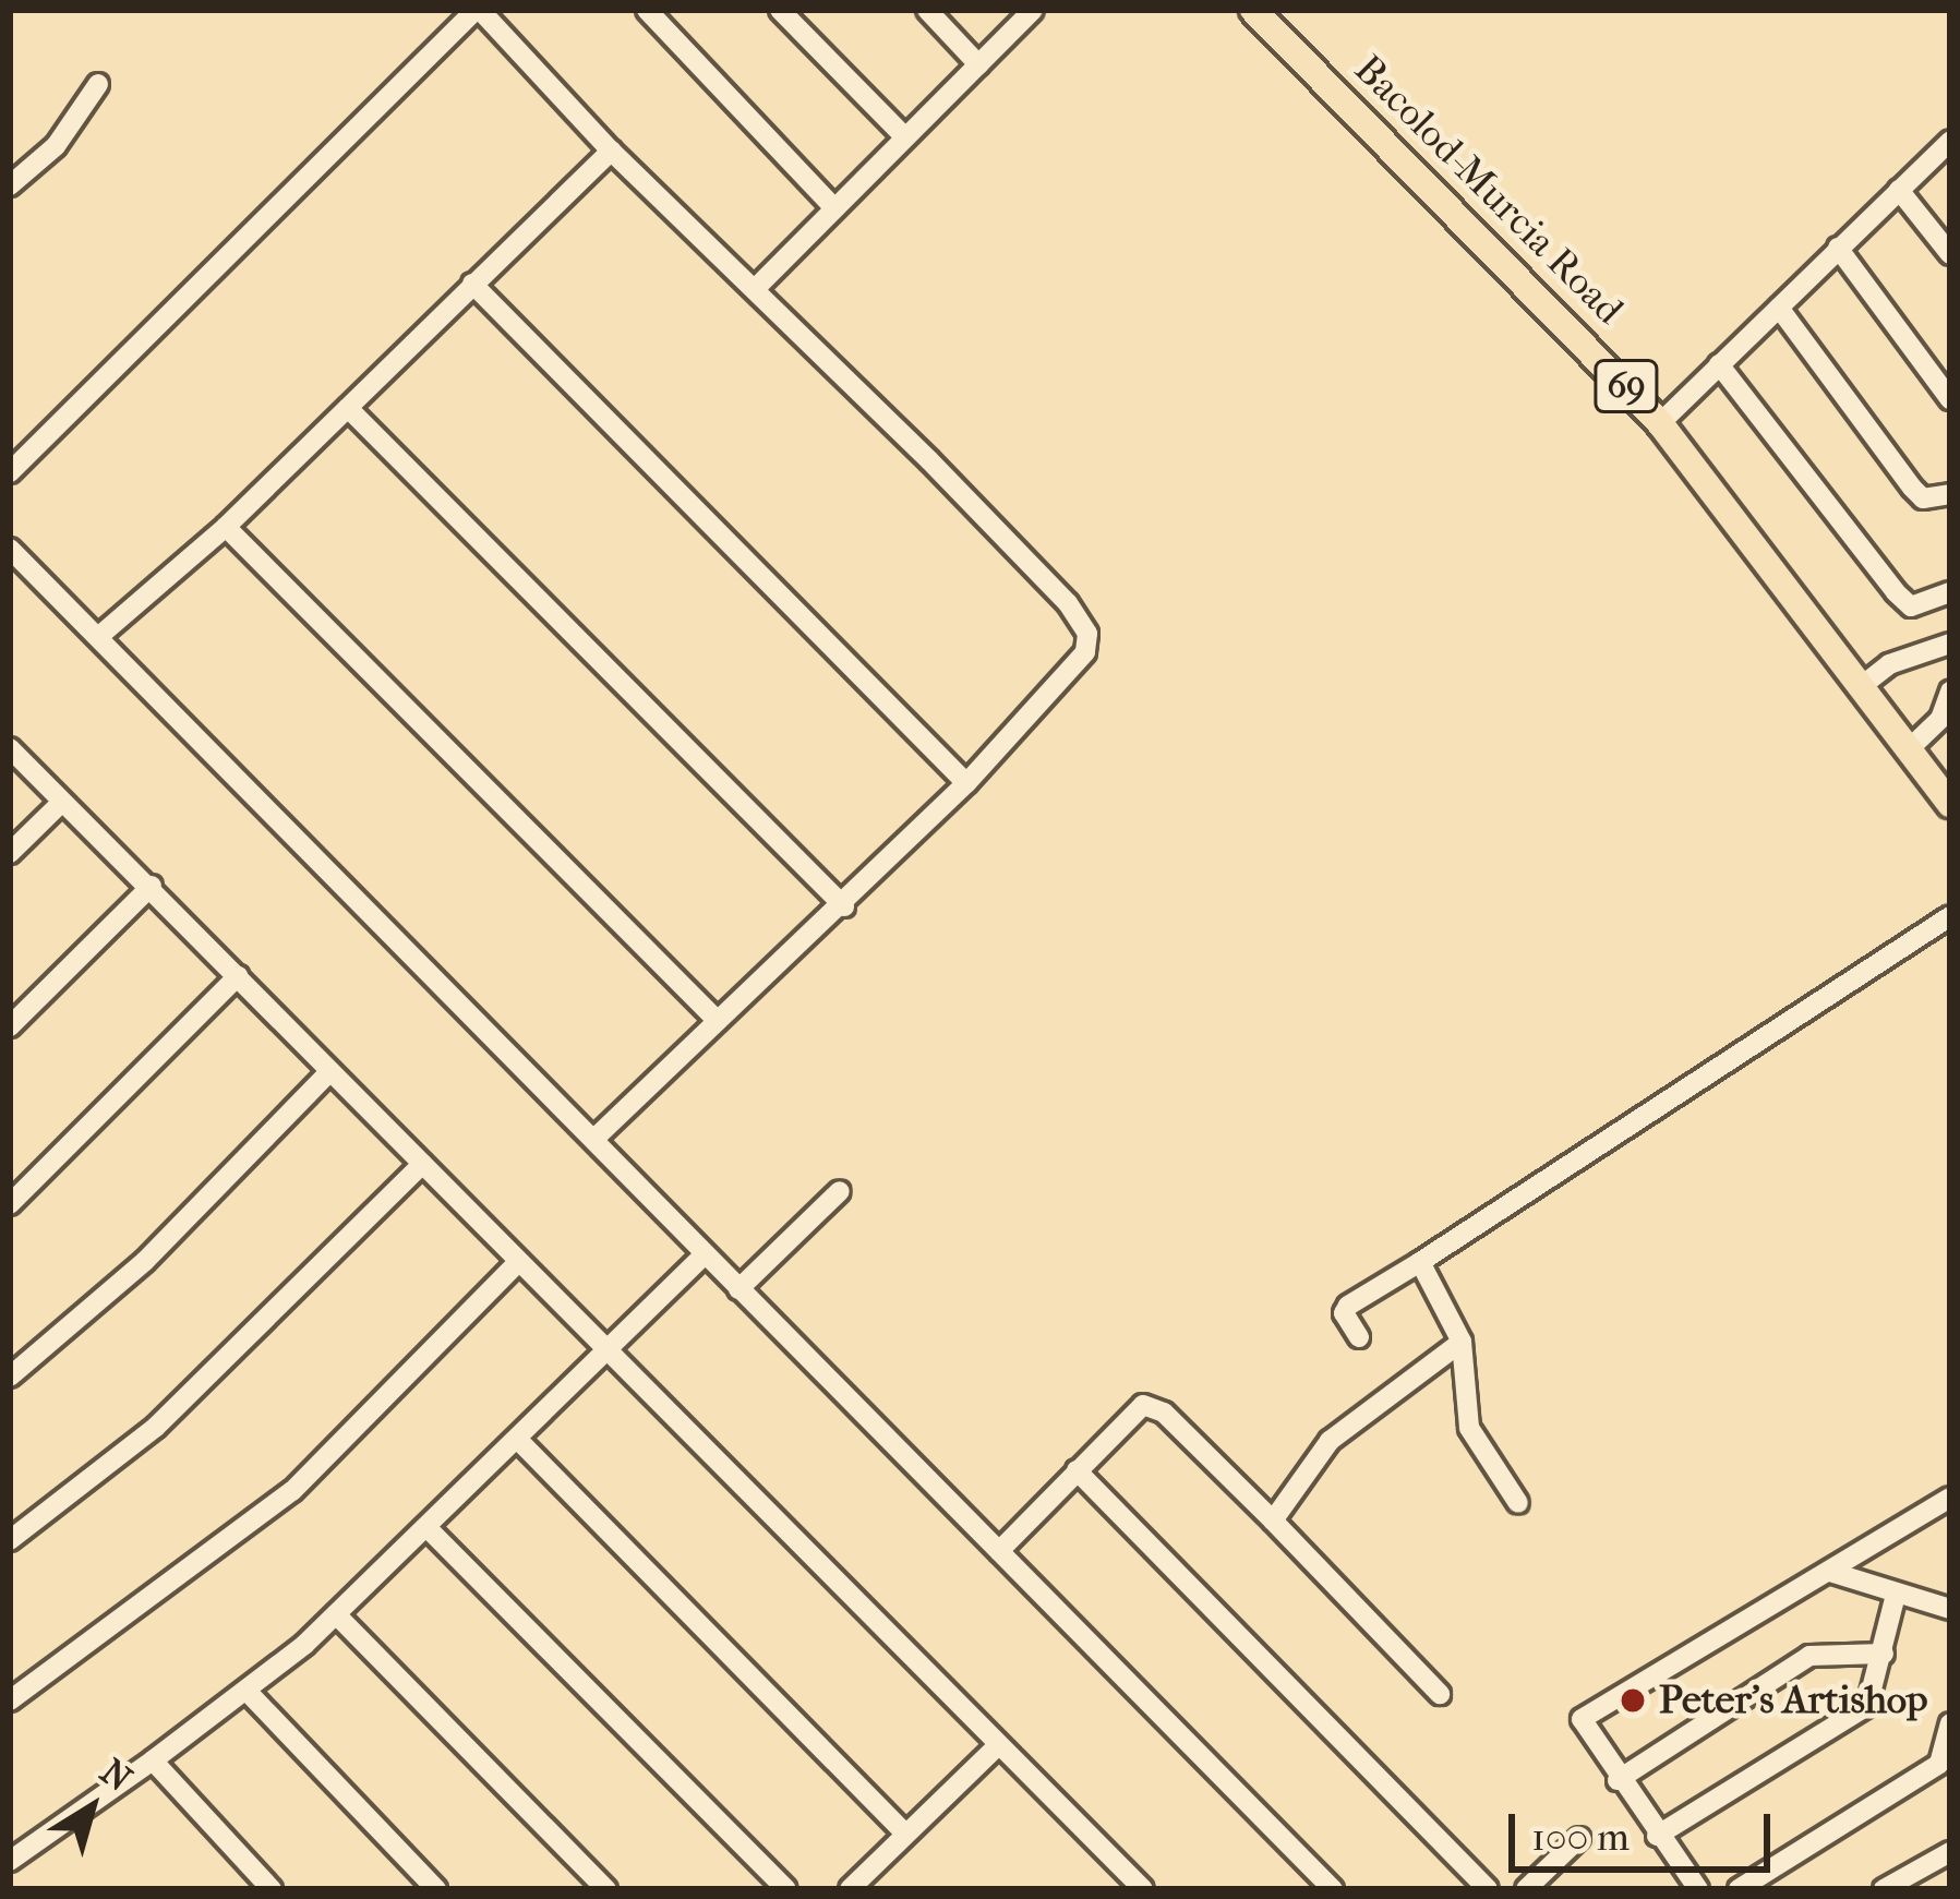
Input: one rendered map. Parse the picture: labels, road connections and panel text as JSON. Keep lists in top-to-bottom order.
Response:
{
  "streets": {
    "main road": ["Bacolod-Murcia Road", "69"]
  },
  "places": ["Peter's Artishop"],
  "scale_bar": "100 m",
  "north": "top right"
}
